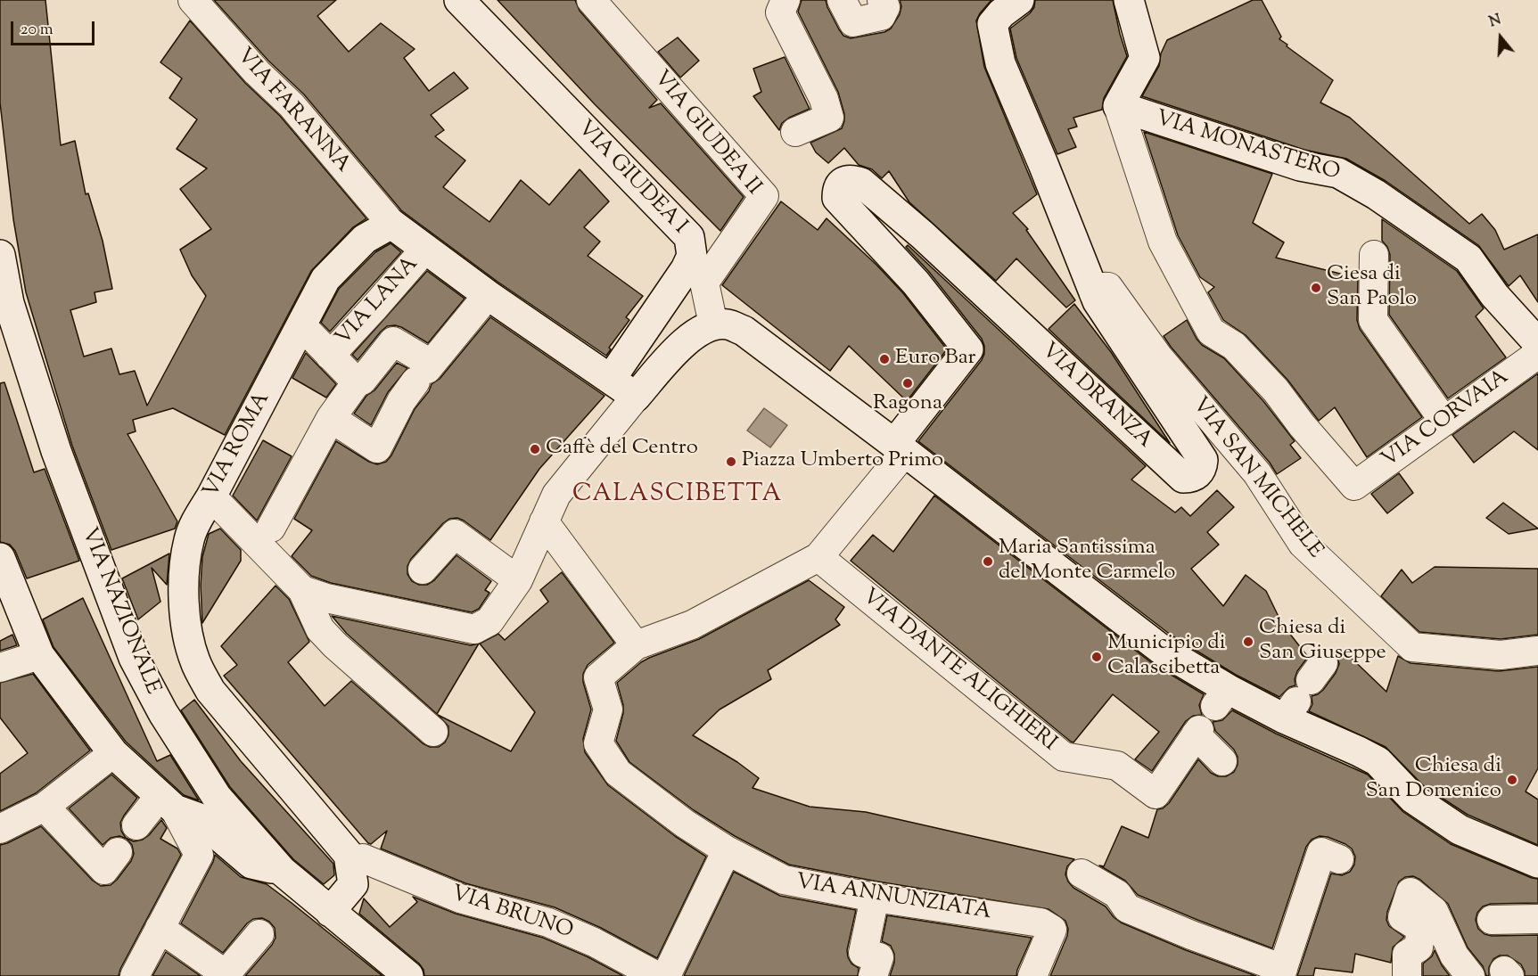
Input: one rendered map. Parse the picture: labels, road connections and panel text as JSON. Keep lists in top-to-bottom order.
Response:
{
  "streets": {
    "street": [
      "VIA FARANNA",
      "VIA GIUDEA II",
      "VIA MONASTERO",
      "VIA GIUDEA I",
      "VIA LANA",
      "VIA DRANZA",
      "VIA CORVAIA",
      "VIA ROMA",
      "VIA SAN MICHELE",
      "VIA NAZIONALE",
      "VIA DANTE ALIGHIERI",
      "VIA ANNUNZIATA",
      "VIA BRUNO"
    ]
  },
  "crossings": [
    ["VIA FARANNA", "VIA ROMA"],
    ["VIA MONASTERO", "VIA CORVAIA"],
    ["VIA DRANZA", "VIA SAN MICHELE"],
    ["VIA ROMA", "VIA NAZIONALE"]
  ],
  "districts": ["CALASCIBETTA"],
  "places": [
    "Ciesa di San Paolo",
    "Euro Bar",
    "Ragona",
    "Caffè del Centro",
    "Piazza Umberto Primo",
    "Maria Santissima del Monte Carmelo",
    "Chiesa di San Giuseppe",
    "Municipio di Calascibetta",
    "Chiesa di San Domenico"
  ],
  "scale_bar": "20 m",
  "north": "top"
}
